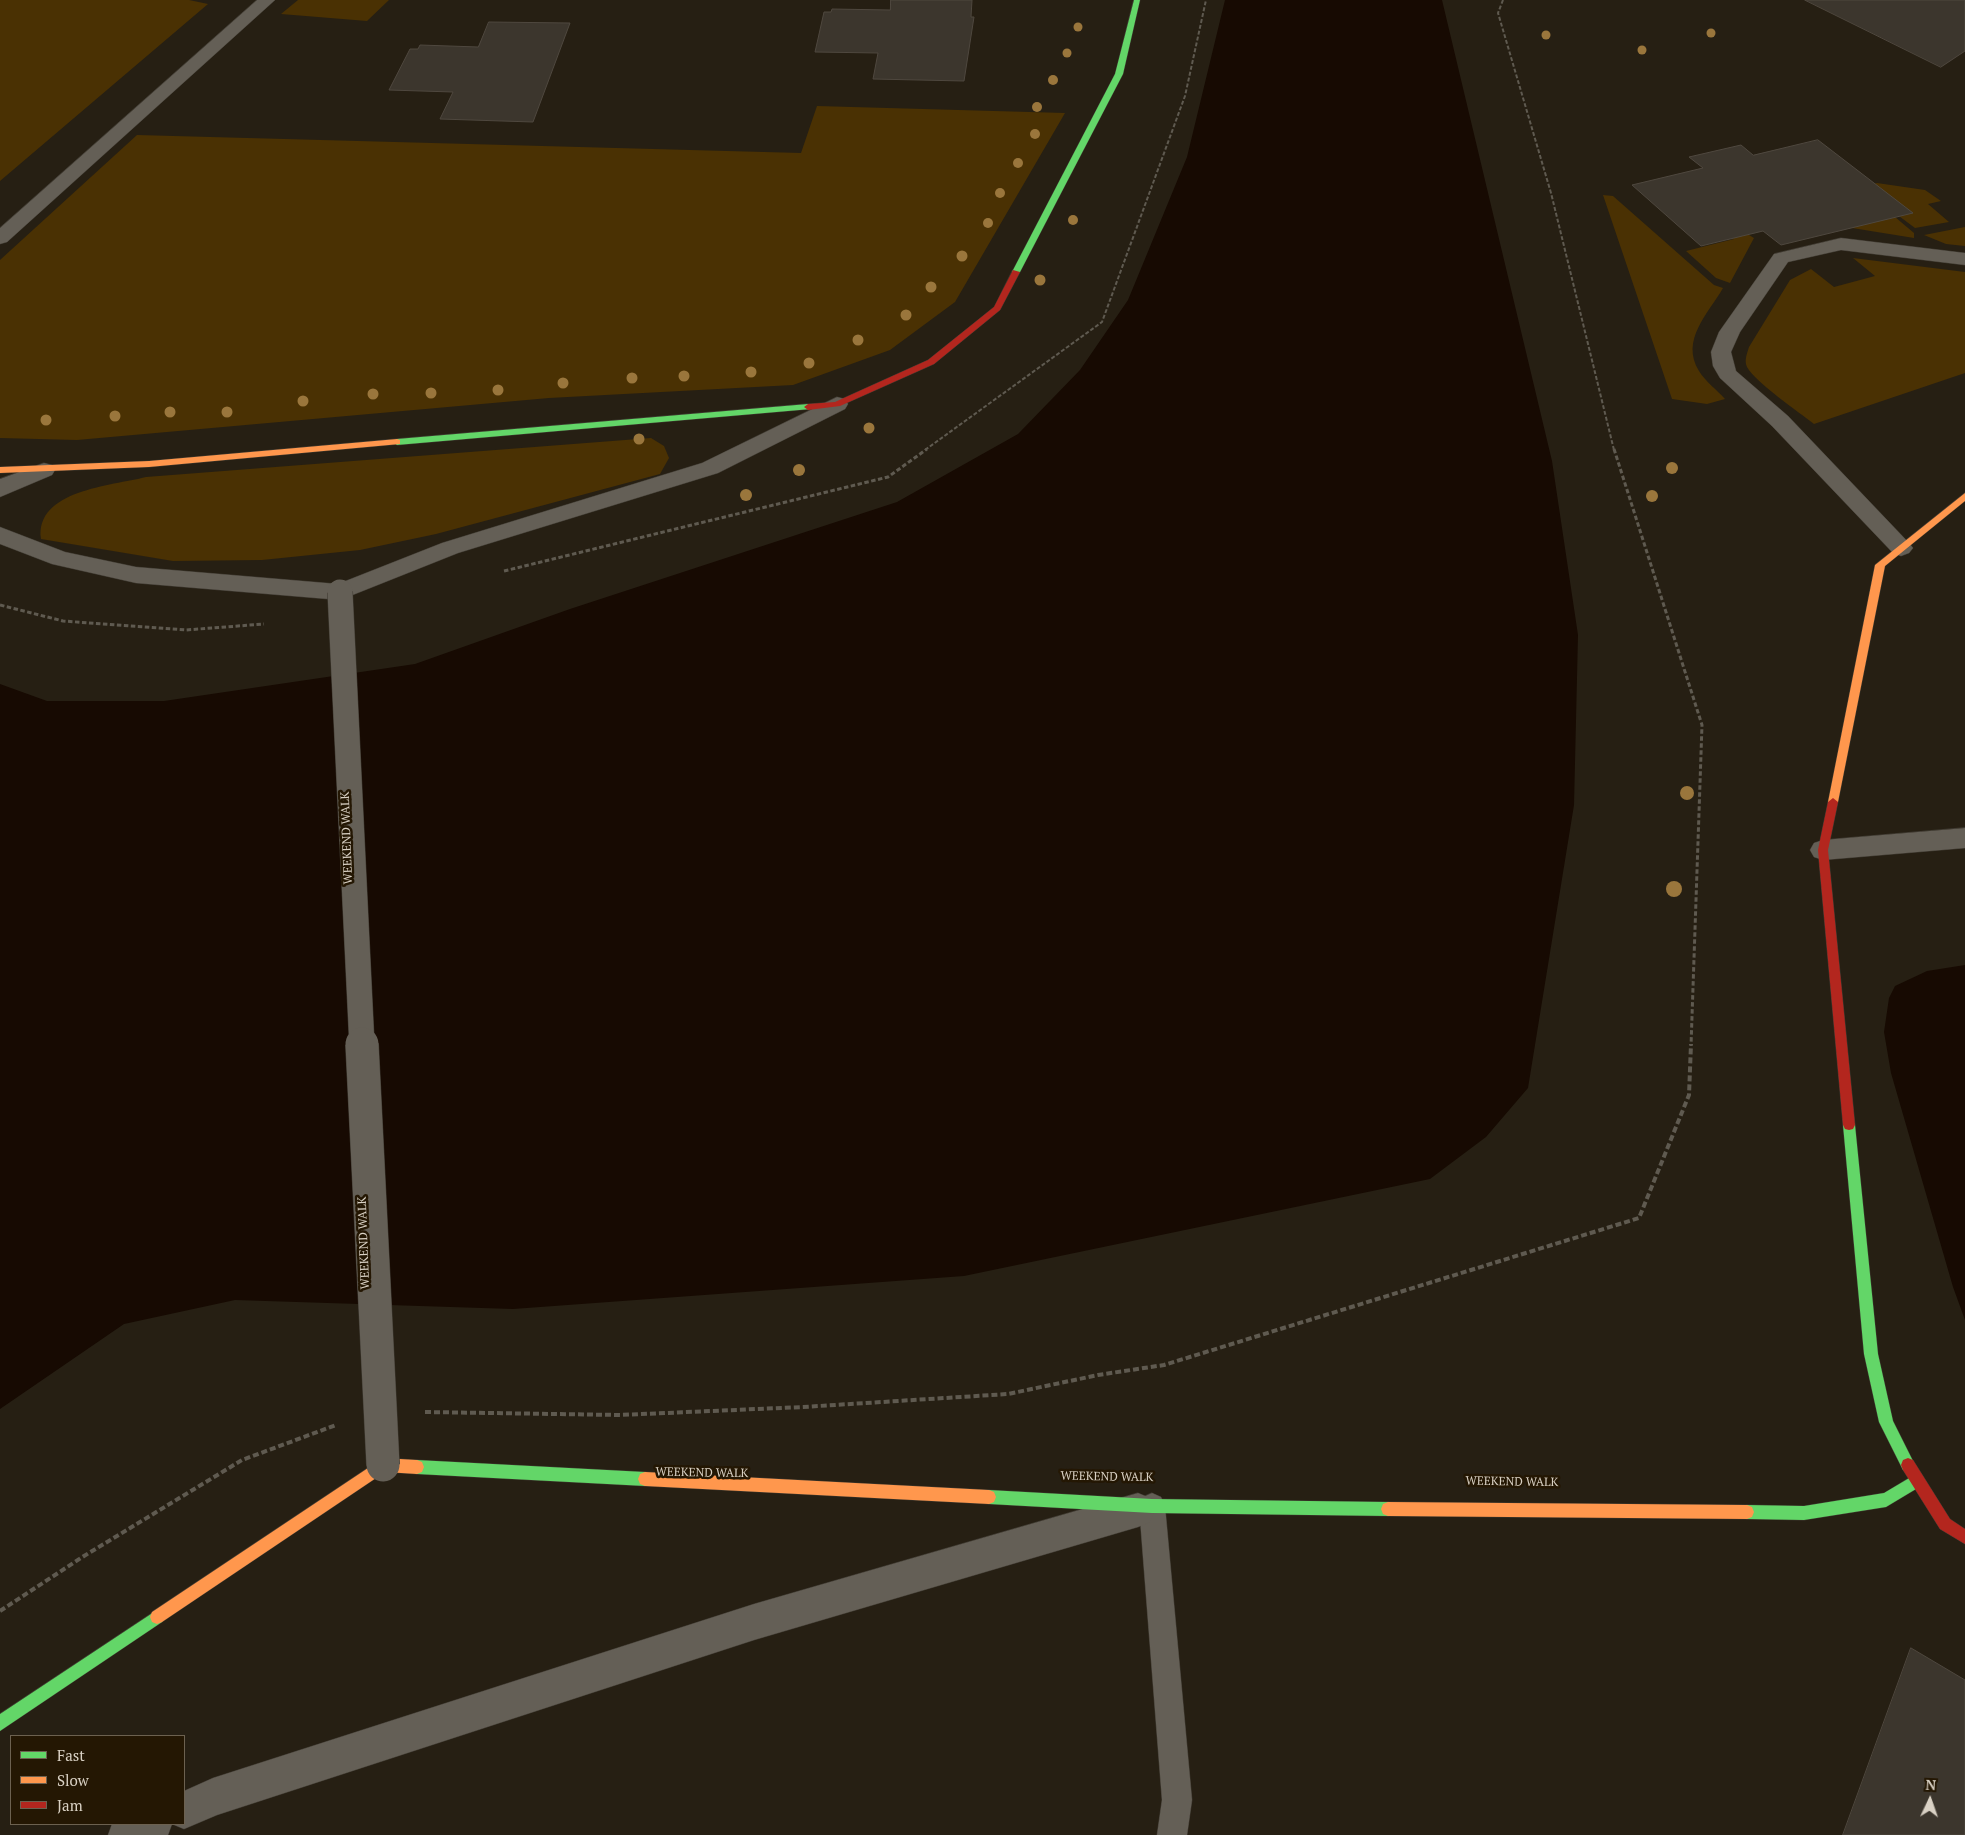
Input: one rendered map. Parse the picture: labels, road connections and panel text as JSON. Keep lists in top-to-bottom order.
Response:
{
  "legend": ["Fast", "Slow", "Jam"],
  "north": "top"
}
